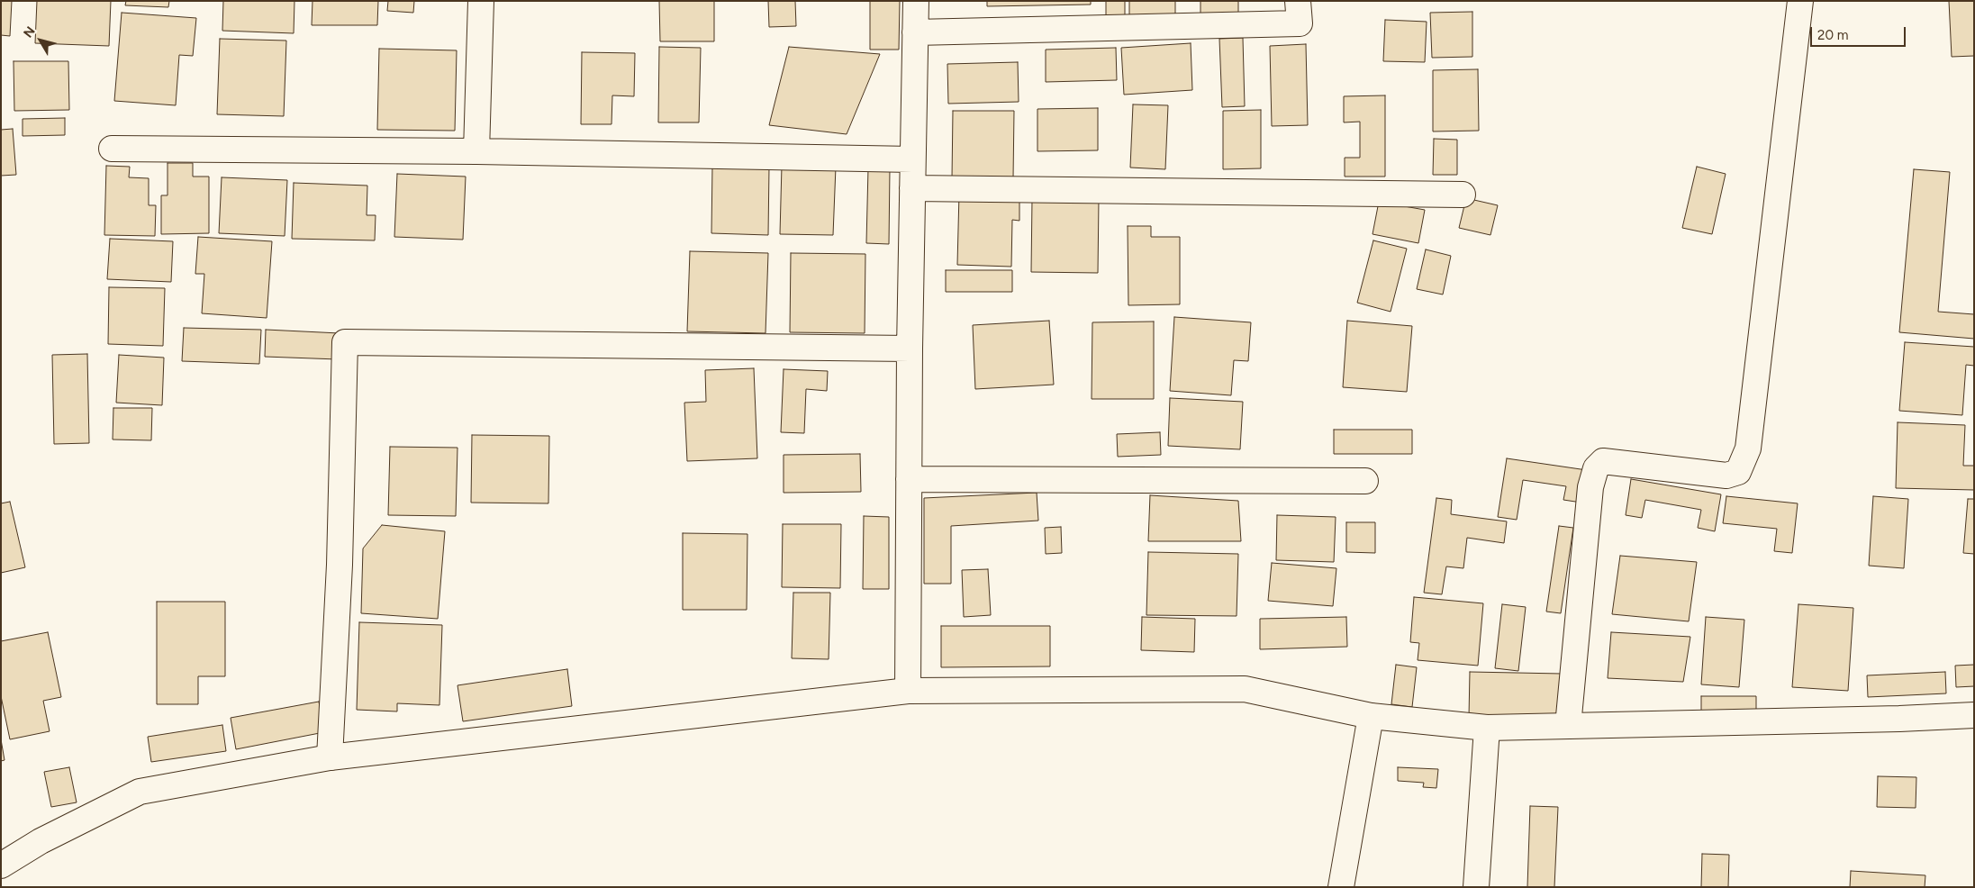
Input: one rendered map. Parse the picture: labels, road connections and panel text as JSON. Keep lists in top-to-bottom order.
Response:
{
  "scale_bar": "20 m",
  "north": "top left"
}
